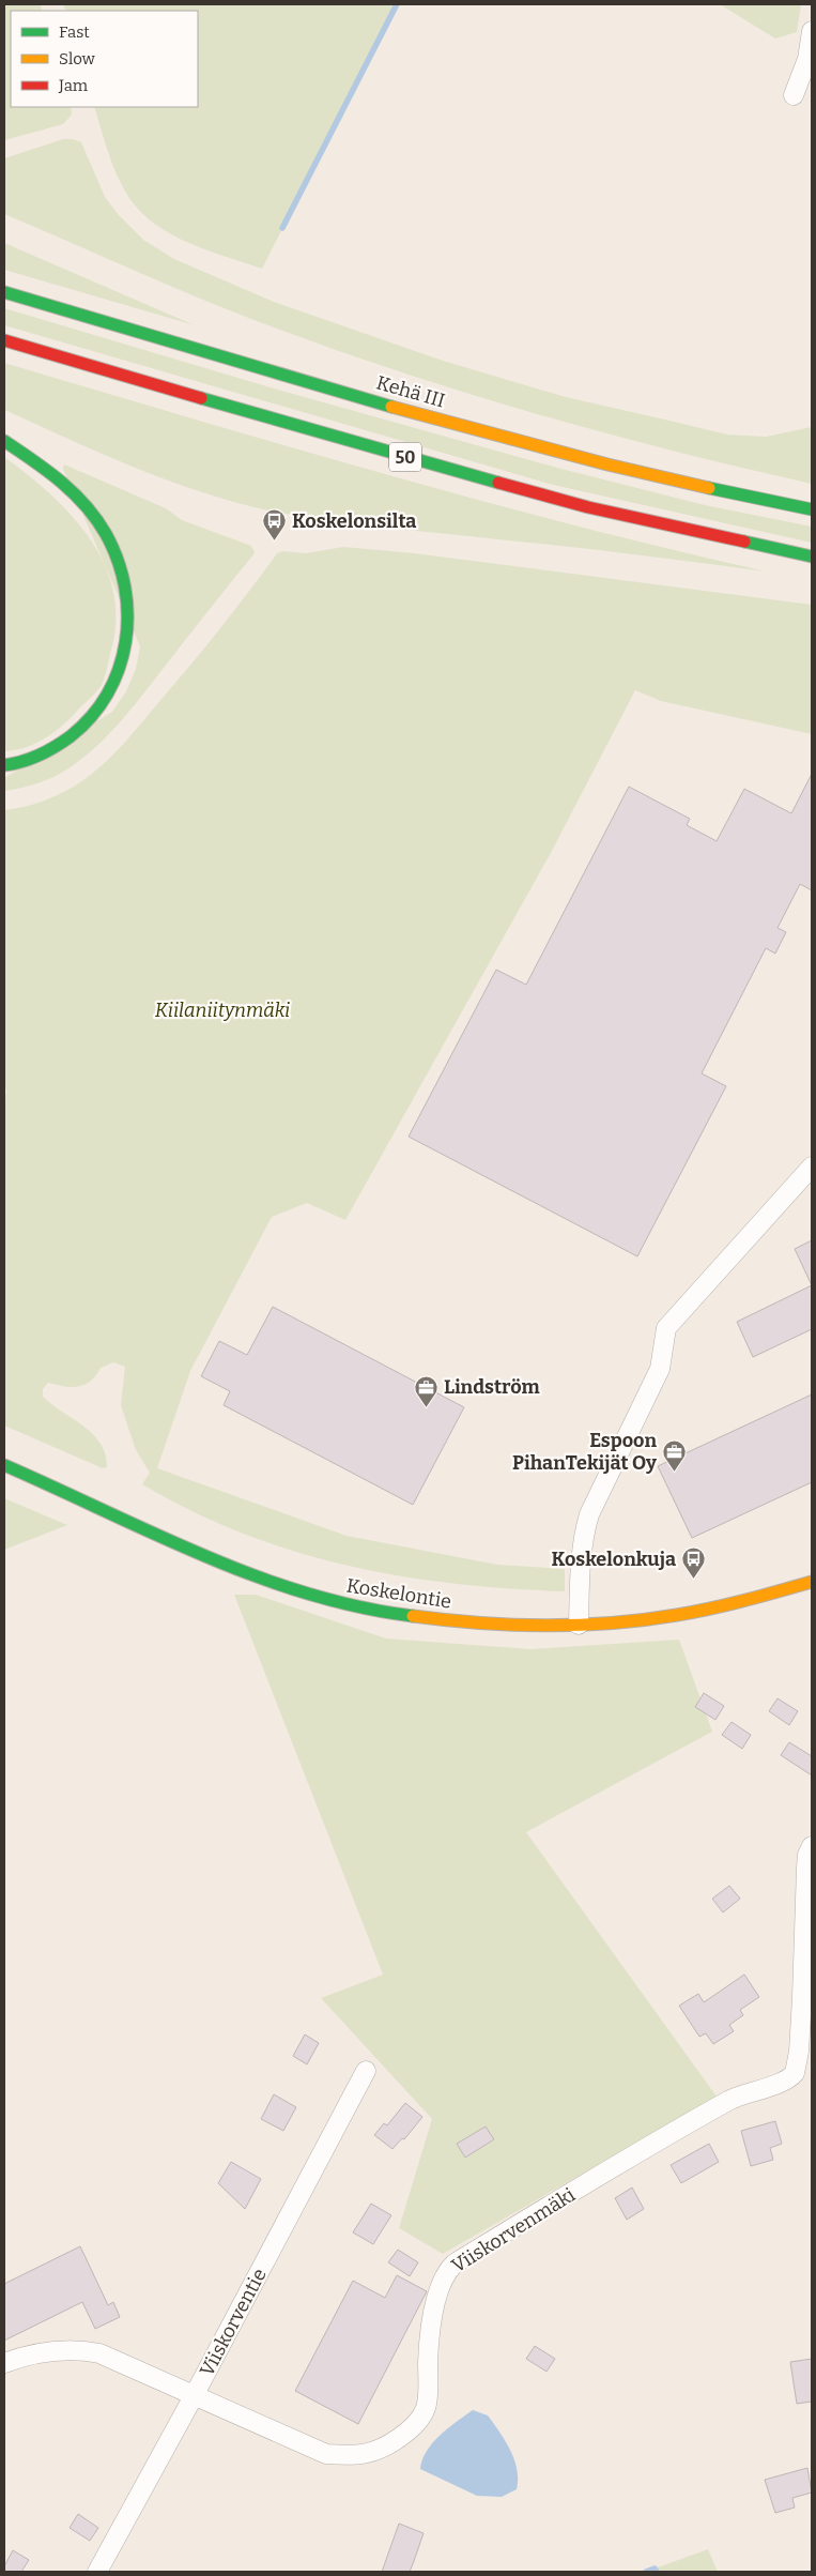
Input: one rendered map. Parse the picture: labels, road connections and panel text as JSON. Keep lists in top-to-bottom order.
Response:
{
  "streets": {
    "main road": ["Kehä III", "50", "Koskelontie"],
    "street": ["Viiskorvenmäki", "Viiskorventie"]
  },
  "crossings": [
    ["Viiskorvenmäki", "Viiskorventie"]
  ],
  "parks": ["Kiilaniitynmäki"],
  "places": {
    "bus stop": ["Koskelonsilta", "Koskelonkuja"],
    "office": ["Lindström", "Espoon PihanTekijät Oy"]
  },
  "legend": ["Fast", "Slow", "Jam"]
}
